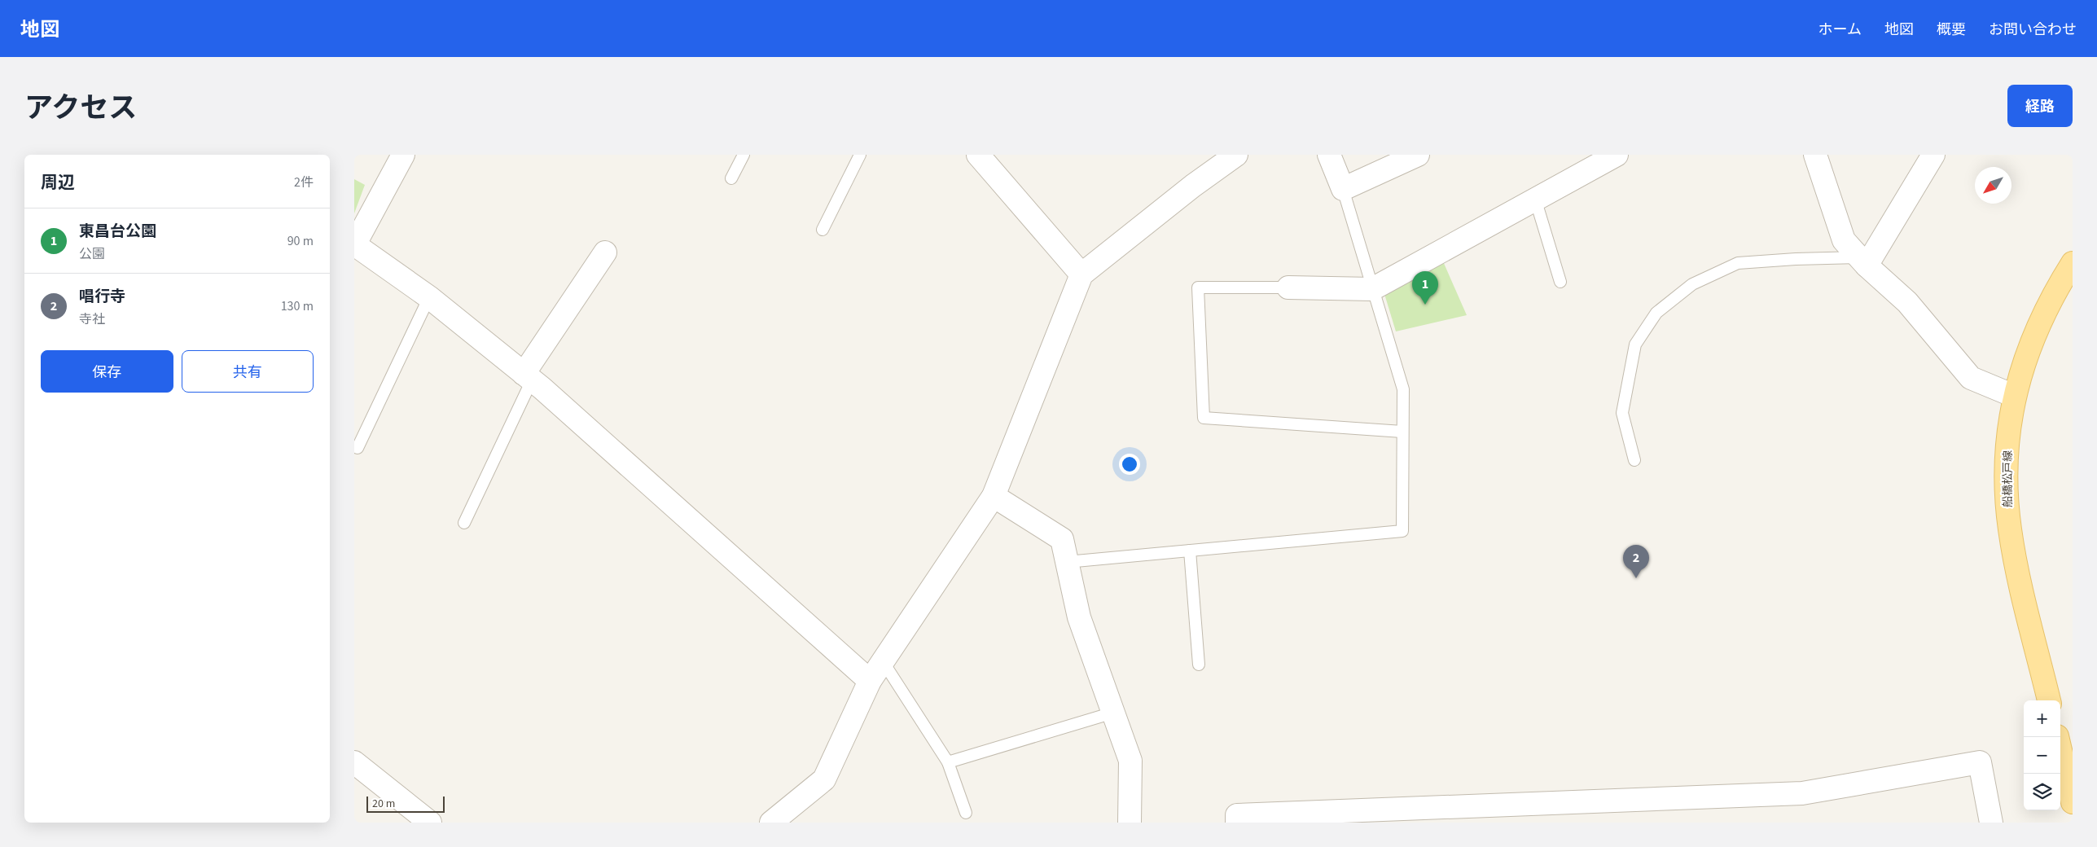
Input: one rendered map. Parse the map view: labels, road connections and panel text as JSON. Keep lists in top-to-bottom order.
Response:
{
  "streets": {
    "main road": ["船橋松戸線"]
  },
  "scale_bar": "20 m",
  "north": "bottom left",
  "page": {
    "header": "地図",
    "nav": [
      "ホーム",
      "地図",
      "概要",
      "お問い合わせ"
    ],
    "title": "アクセス",
    "buttons": [
      "経路",
      ["保存", "共有"]
    ],
    "heading": ["周辺", "2件"],
    "list": [
      {
        "mark": "1",
        "name": "東昌台公園",
        "note": "公園",
        "value": "90 m"
      },
      {
        "mark": "2",
        "name": "唱行寺",
        "note": "寺社",
        "value": "130 m"
      }
    ],
    "pins": ["1", "2"],
    "map_buttons": ["+", "−"],
    "scale": "20 m"
  }
}
